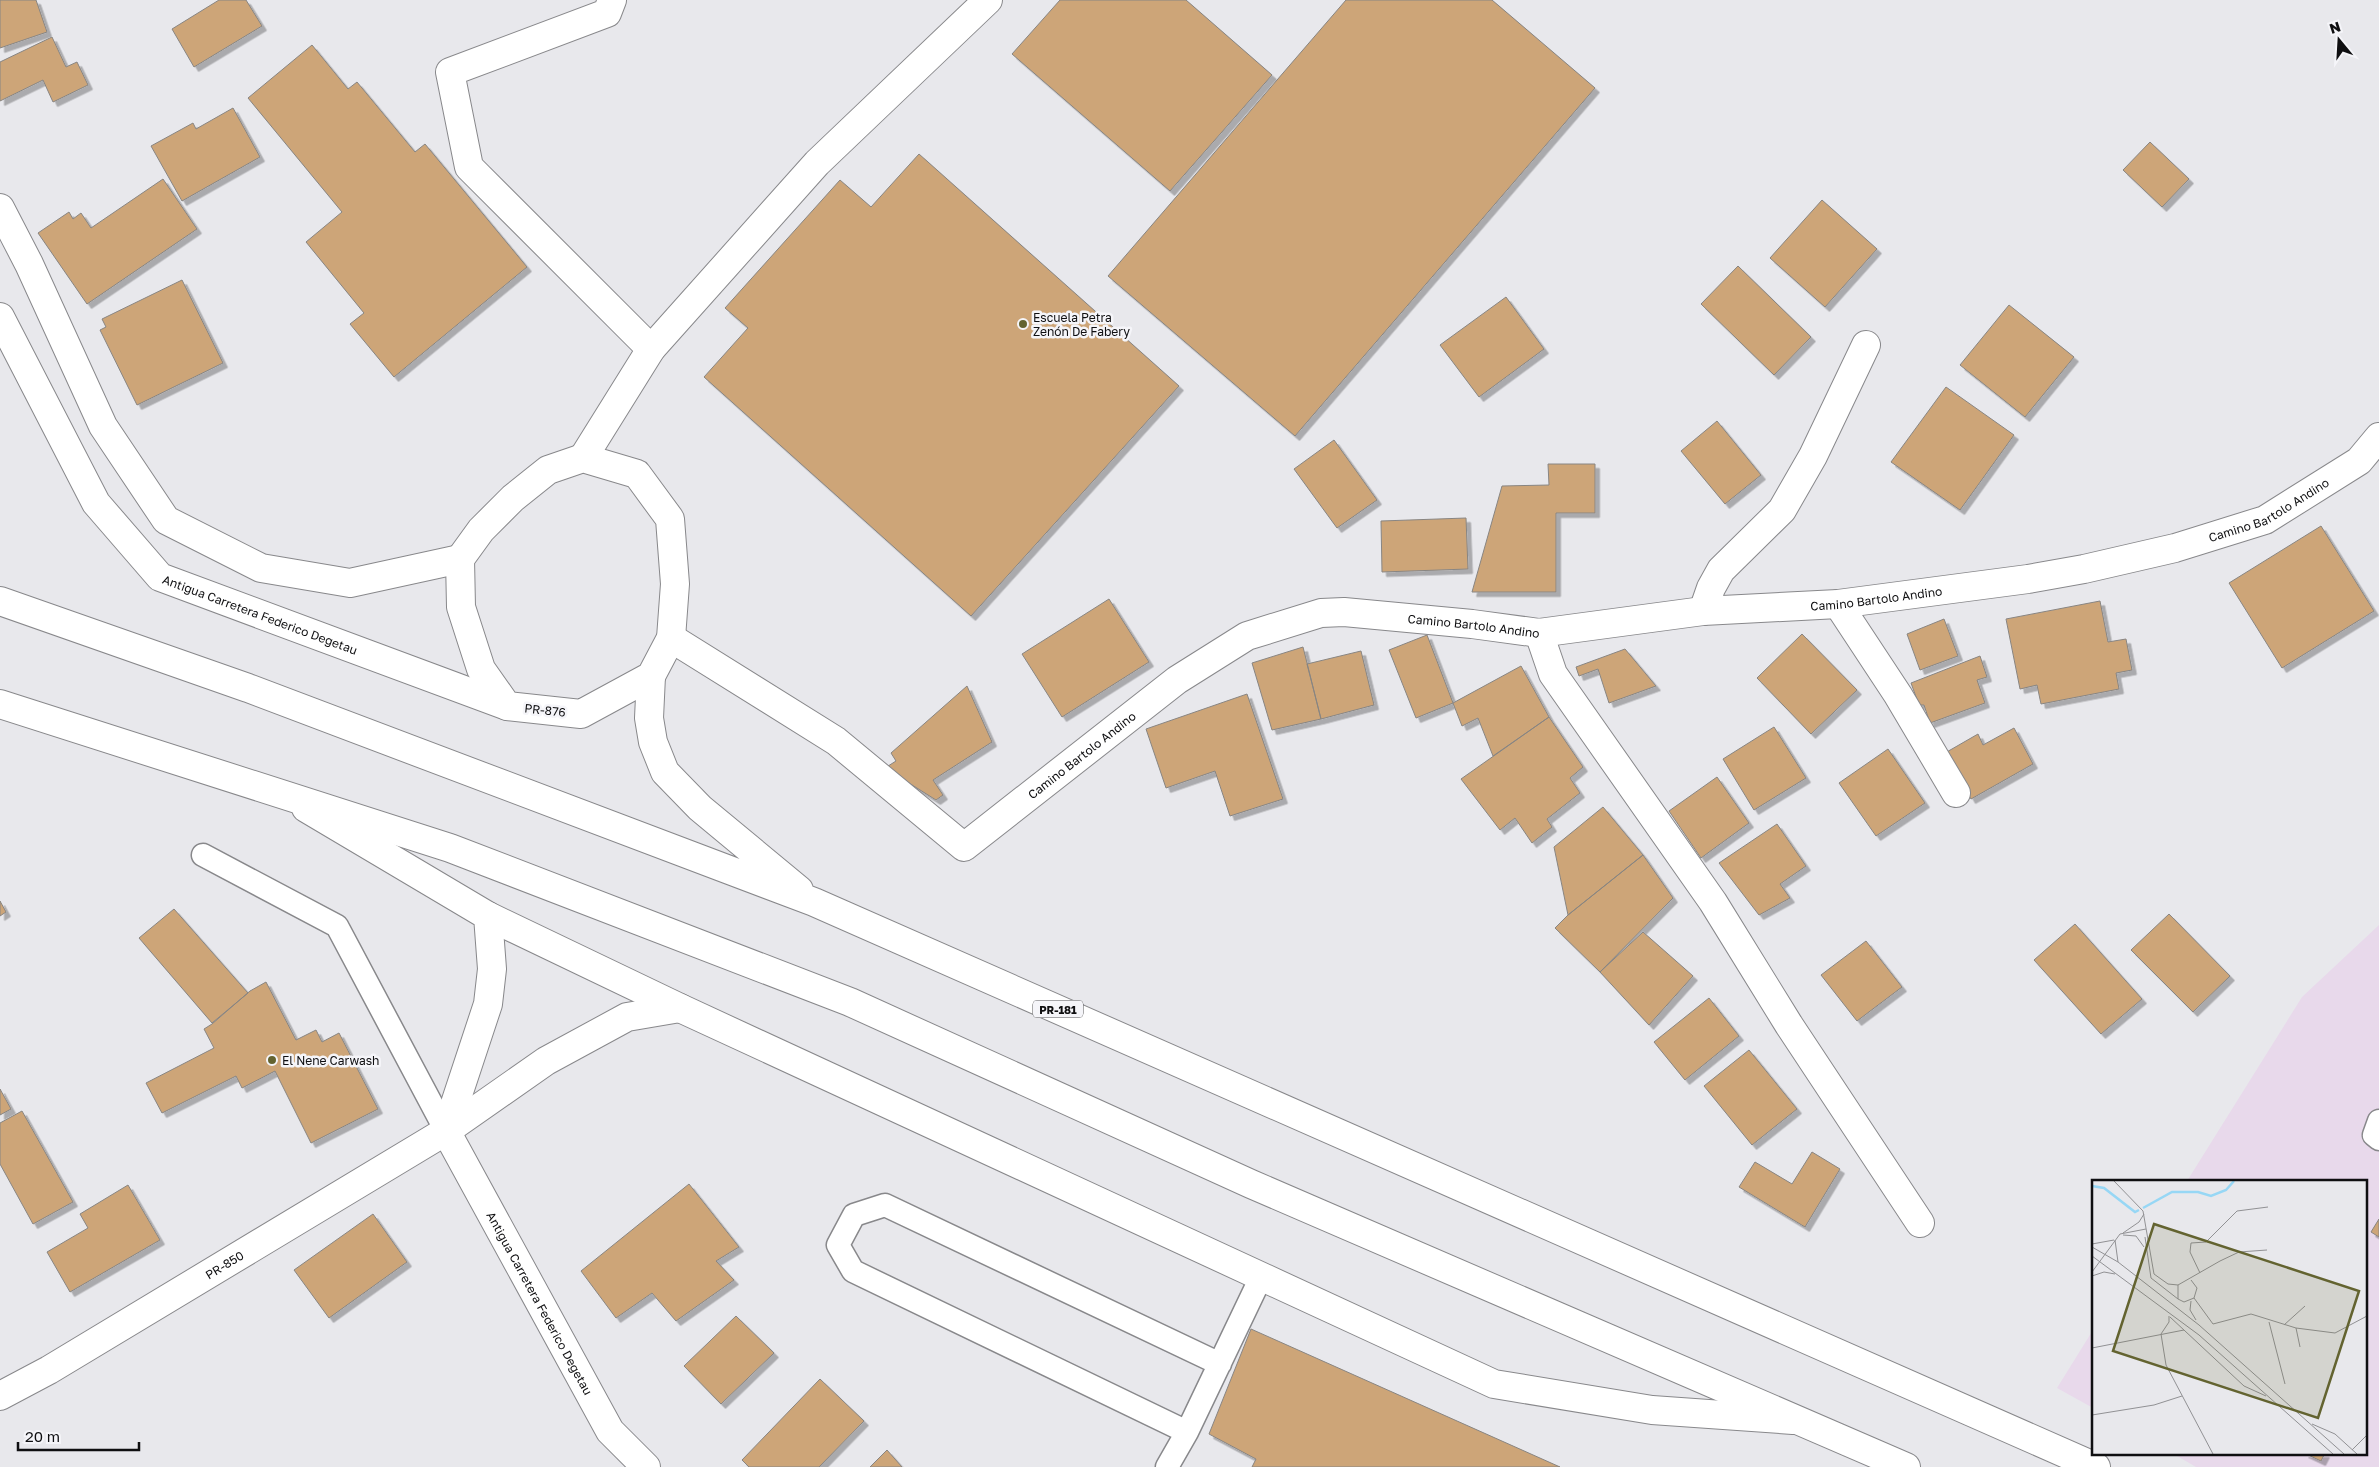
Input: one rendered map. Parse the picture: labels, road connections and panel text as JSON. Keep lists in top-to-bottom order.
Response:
{
  "streets": {
    "street": [
      "Camino Bartolo Andino",
      "Antigua Carretera Federico Degetau",
      "PR-876",
      "PR-181",
      "PR-850"
    ]
  },
  "crossings": [
    ["Antigua Carretera Federico Degetau", "PR-876"],
    ["Antigua Carretera Federico Degetau", "PR-850"]
  ],
  "places": ["Escuela Petra Zenón De Fabery", "El Nene Carwash"],
  "scale_bar": "20 m",
  "north": "top"
}
